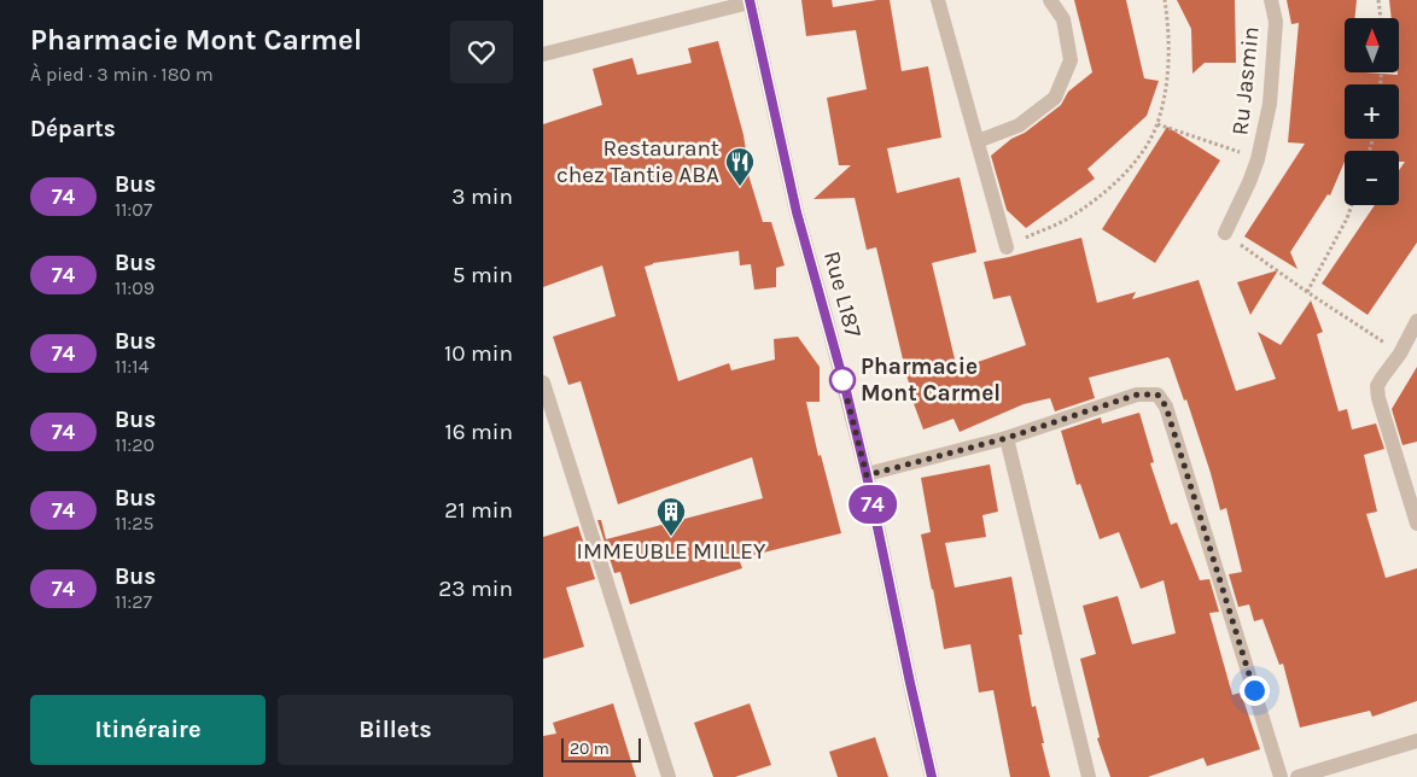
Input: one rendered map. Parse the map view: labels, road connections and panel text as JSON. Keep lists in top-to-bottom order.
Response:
{
  "streets": {
    "street": ["Ru Jasmin", "Rue L187"]
  },
  "places": {
    "restaurant": ["Restaurant chez Tantie ABA"],
    "other": ["Pharmacie Mont Carmel"],
    "building": ["IMMEUBLE MILLEY"]
  },
  "lines": ["bus line 74"],
  "scale_bar": "20 m",
  "north": "top",
  "page": {
    "heading": [
      ["Pharmacie Mont Carmel", "À pied · 3 min · 180 m"],
      "Départs"
    ],
    "on_map": "74",
    "map_buttons": ["+", "−"],
    "list": [
      {
        "mark": "74",
        "name": "Bus",
        "note": "11:07",
        "value": "3 min"
      },
      {
        "mark": "74",
        "name": "Bus",
        "note": "11:09",
        "value": "5 min"
      },
      {
        "mark": "74",
        "name": "Bus",
        "note": "11:14",
        "value": "10 min"
      },
      {
        "mark": "74",
        "name": "Bus",
        "note": "11:20",
        "value": "16 min"
      },
      {
        "mark": "74",
        "name": "Bus",
        "note": "11:25",
        "value": "21 min"
      },
      {
        "mark": "74",
        "name": "Bus",
        "note": "11:27",
        "value": "23 min"
      }
    ],
    "buttons": ["Itinéraire", "Billets"],
    "scale": "20 m"
  }
}
